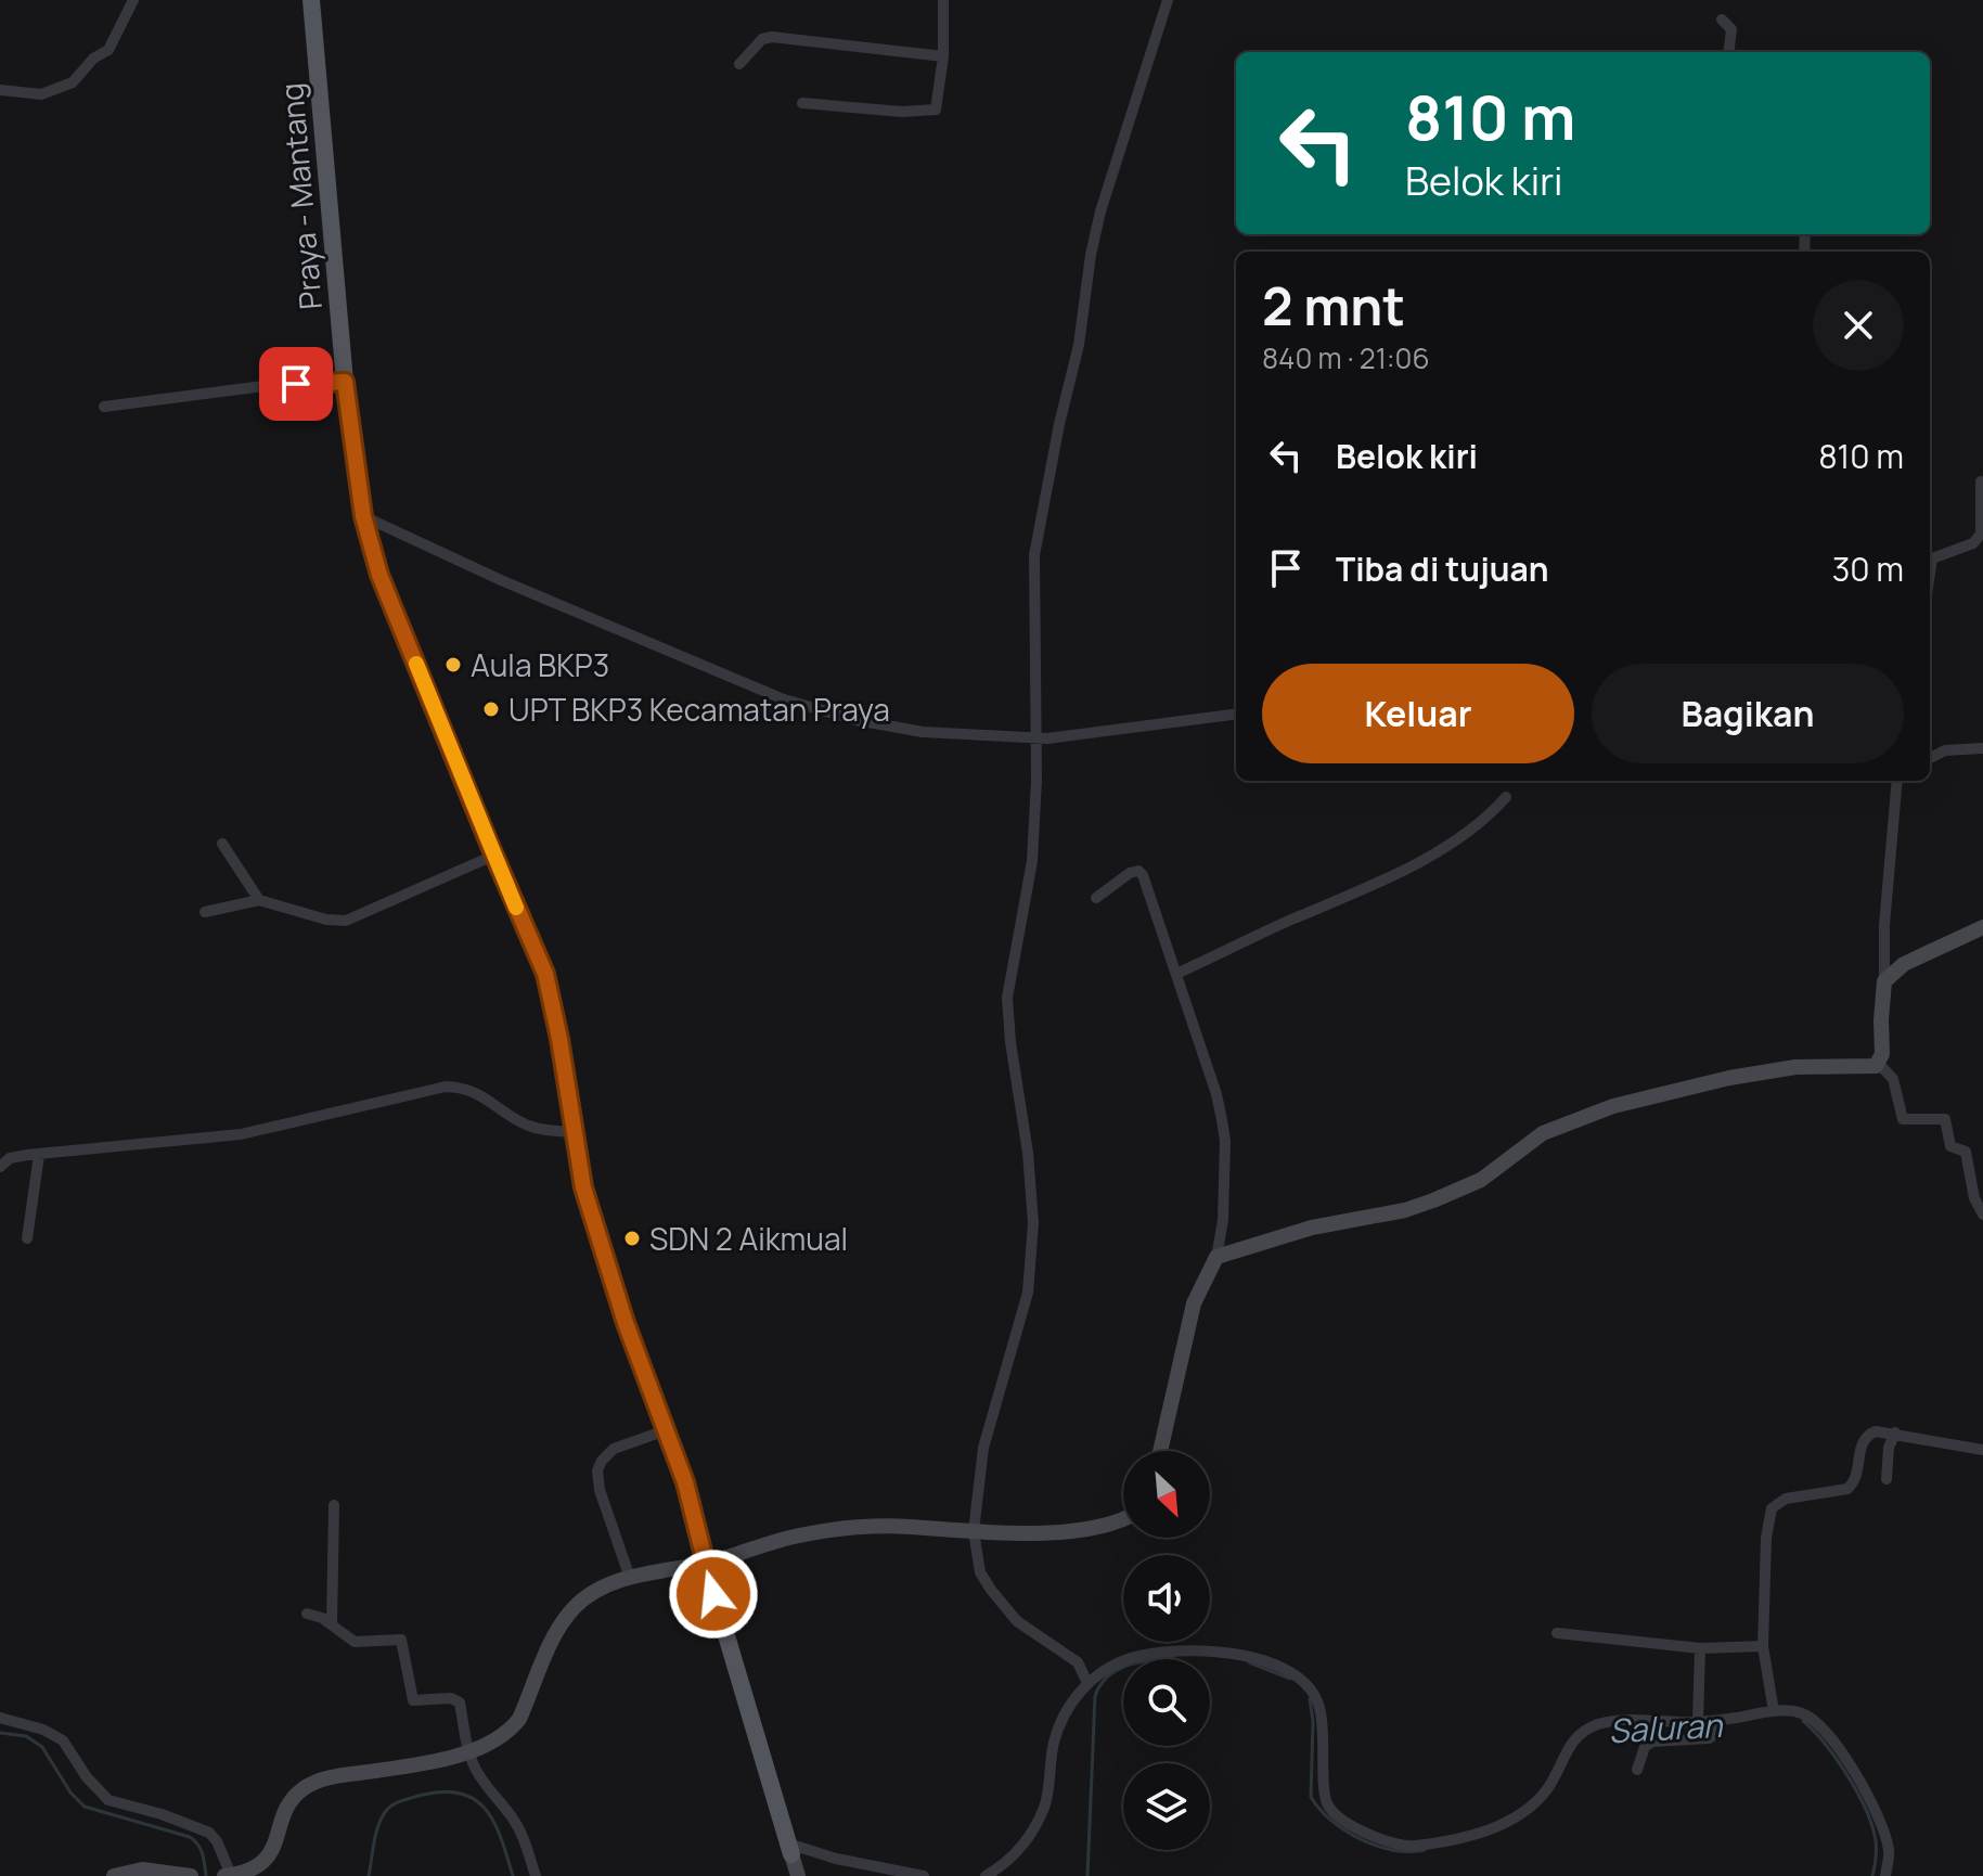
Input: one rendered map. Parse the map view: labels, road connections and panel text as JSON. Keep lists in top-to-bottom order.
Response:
{
  "streets": {
    "main road": ["Praya - Mantang"]
  },
  "water": ["Saluran"],
  "places": ["Aula BKP3", "UPT BKP3 Kecamatan Praya", "SDN 2 Aikmual"],
  "north": "bottom right",
  "page": {
    "turn": ["810 m", "Belok kiri"],
    "heading": ["2 mnt", "840 m · 21:06"],
    "list": [
      {
        "name": "Belok kiri",
        "value": "810 m"
      },
      {
        "name": "Tiba di tujuan",
        "value": "30 m"
      }
    ],
    "buttons": ["Keluar", "Bagikan"]
  }
}
